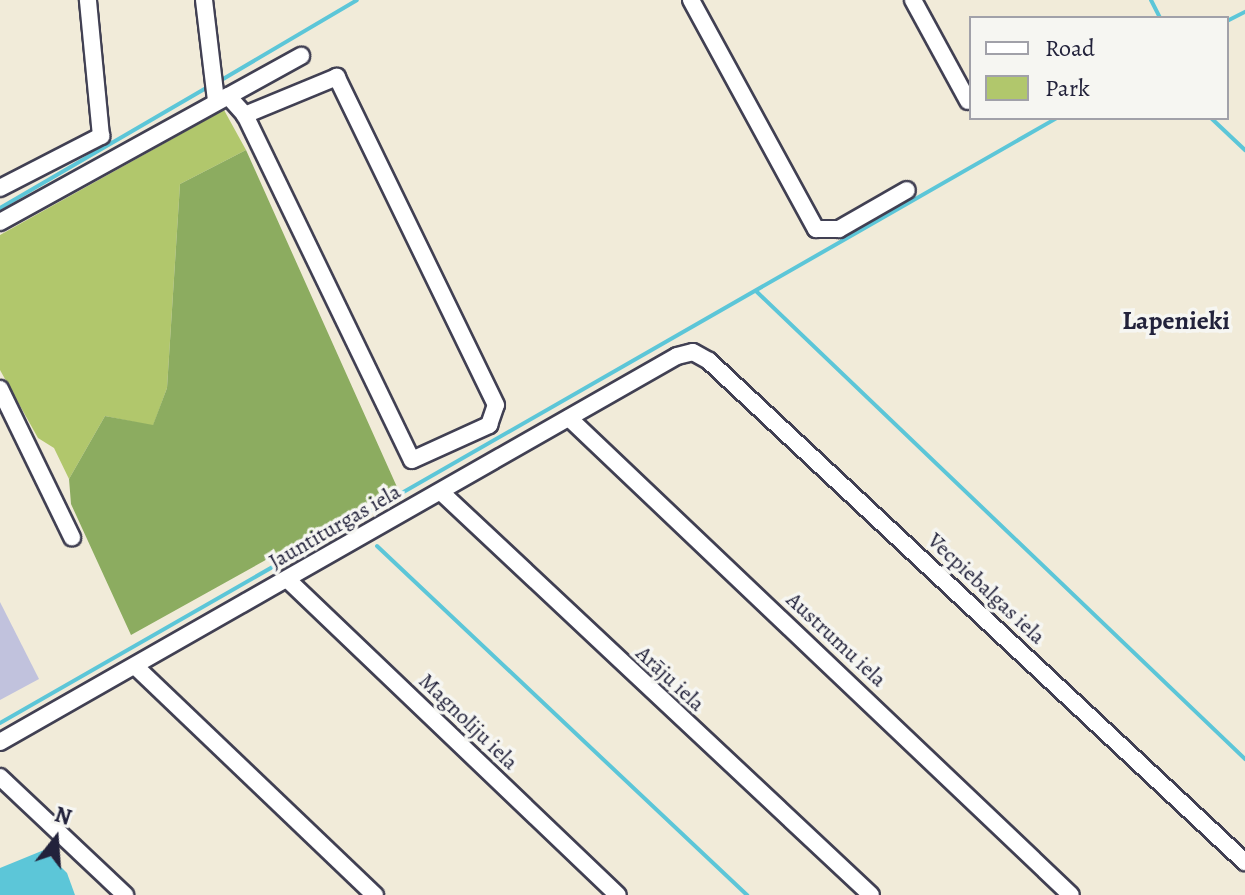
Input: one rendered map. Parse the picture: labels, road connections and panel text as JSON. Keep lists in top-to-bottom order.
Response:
{
  "streets": {
    "street": [
      "Jauntiturgas iela",
      "Vecpiebalgas iela",
      "Austrumu iela",
      "Arāju iela",
      "Magnoliju iela"
    ]
  },
  "crossings": [
    ["Jauntiturgas iela", "Vecpiebalgas iela"],
    ["Jauntiturgas iela", "Austrumu iela"],
    ["Jauntiturgas iela", "Arāju iela"],
    ["Jauntiturgas iela", "Magnoliju iela"]
  ],
  "districts": ["Lapenieki"],
  "legend": ["Road", "Park"],
  "north": "top"
}
